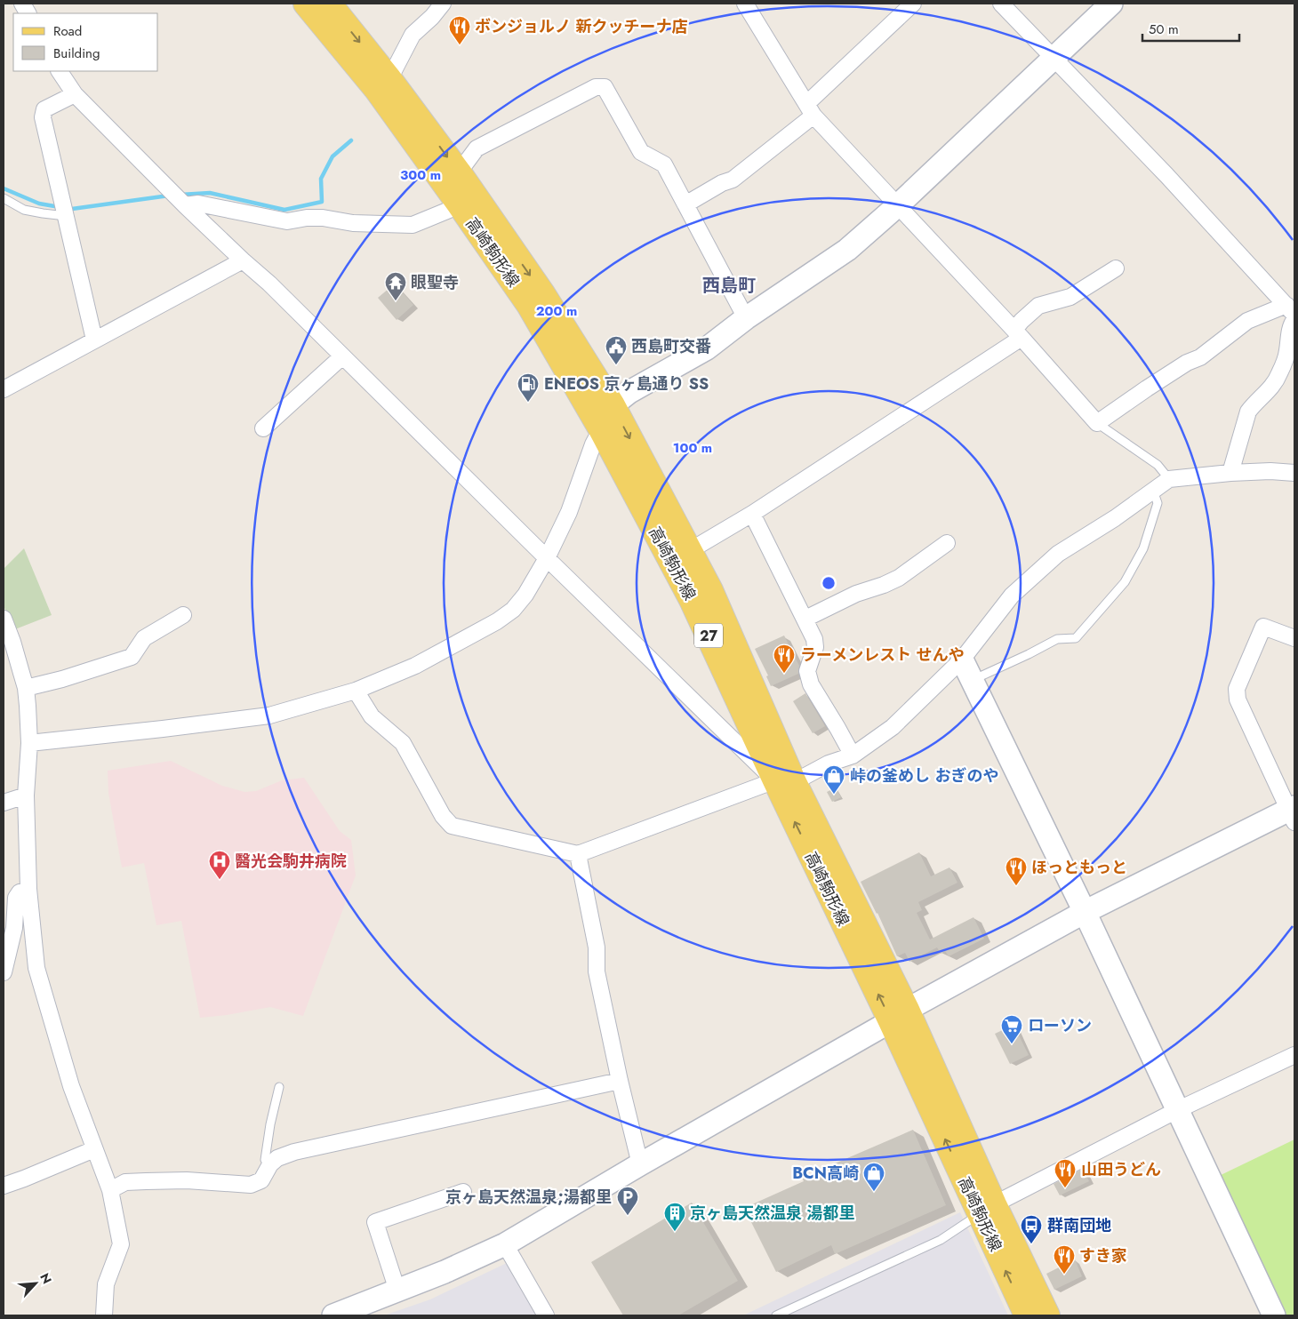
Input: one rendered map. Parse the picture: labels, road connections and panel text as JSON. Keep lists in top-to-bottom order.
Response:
{
  "streets": {
    "main road": ["高崎駒形線", "27"]
  },
  "districts": ["西島町"],
  "places": {
    "restaurant": [
      "ボンジョルノ 新クッチーナ店",
      "ラーメンレスト せんや",
      "ほっともっと",
      "山田うどん",
      "すき家"
    ],
    "temple": ["眼聖寺"],
    "public building": ["西島町交番"],
    "fuel station": ["ENEOS 京ヶ島通り SS"],
    "shop": ["峠の釜めし おぎのや", "BCN高崎"],
    "hospital": ["醫光会駒井病院"],
    "supermarket": ["ローソン"],
    "parking": ["京ヶ島天然温泉;湯都里"],
    "building": ["京ヶ島天然温泉 湯都里"],
    "bus stop": ["群南団地"]
  },
  "legend": ["Road", "Building"],
  "scale_bar": "50 m",
  "north": "top right",
  "rings": ["300 m", "200 m", "100 m"]
}
